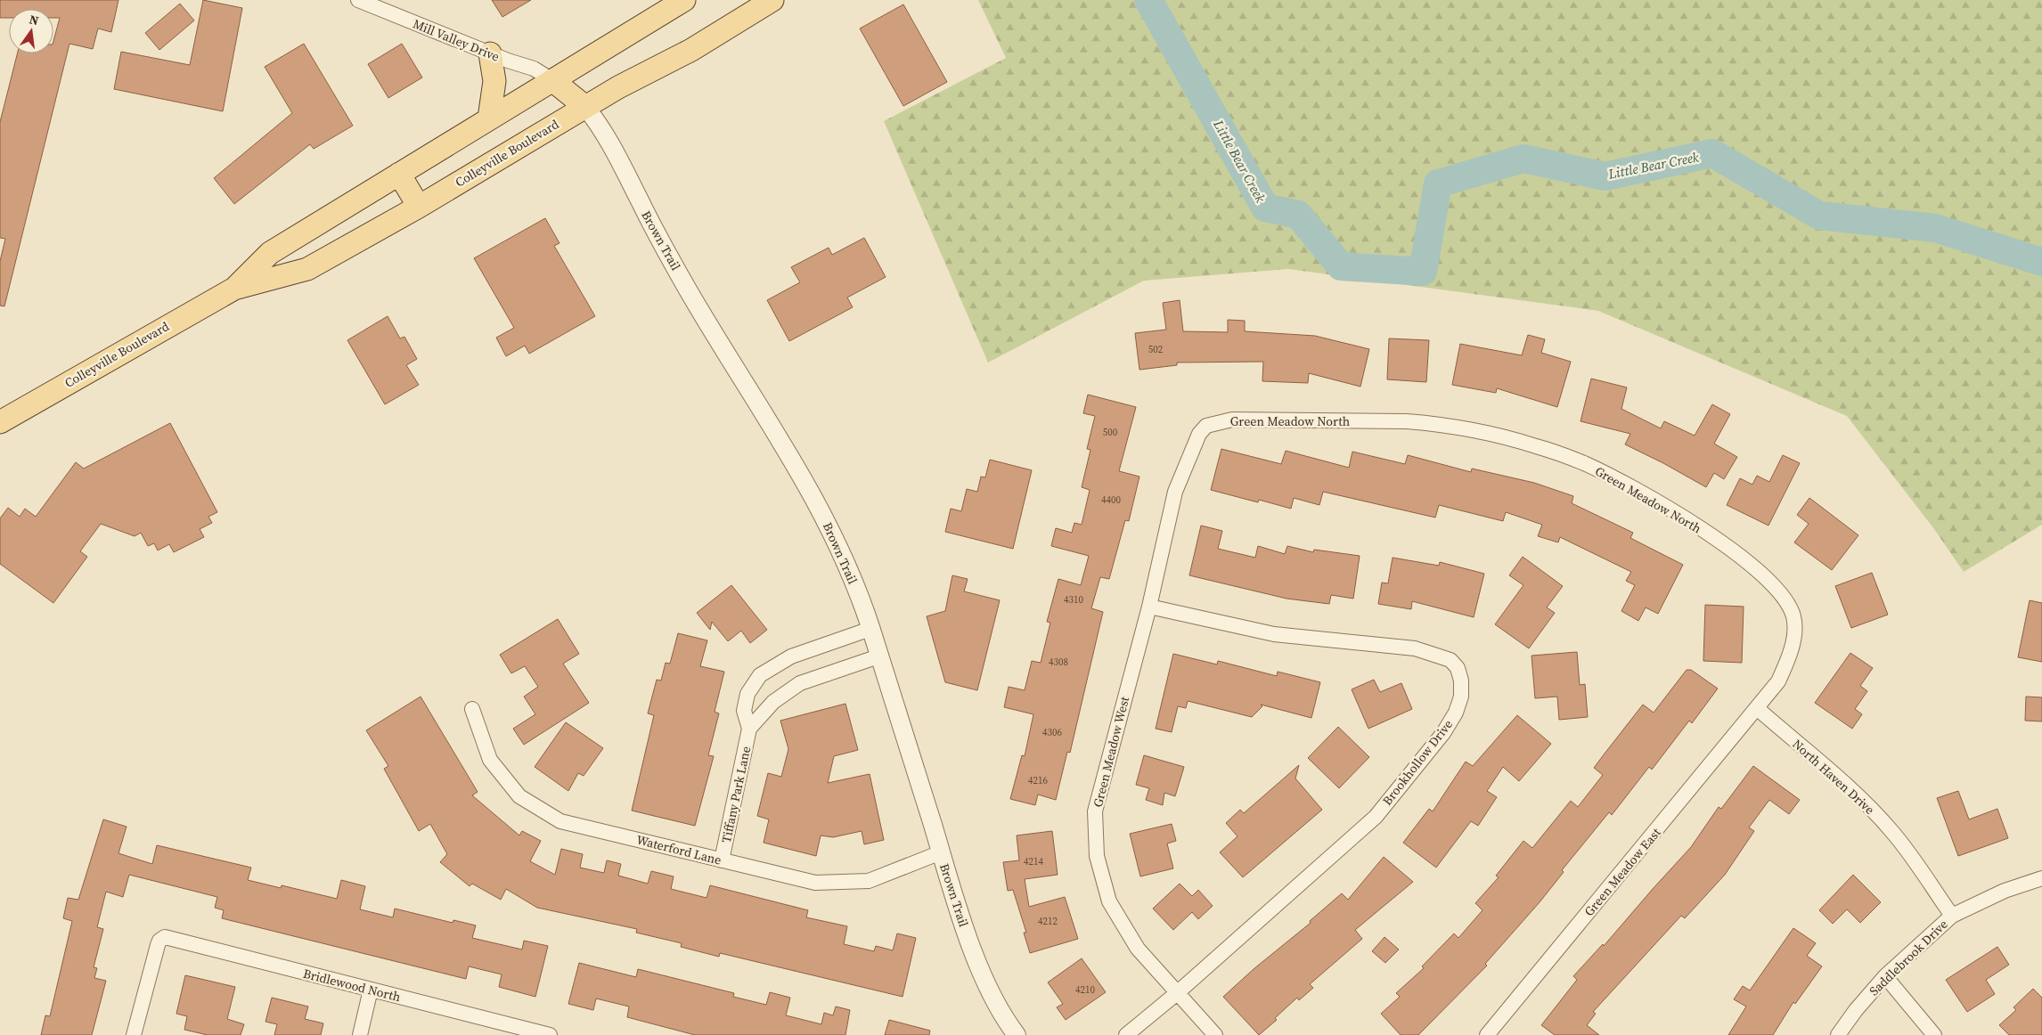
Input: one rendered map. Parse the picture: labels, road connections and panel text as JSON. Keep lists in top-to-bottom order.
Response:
{
  "streets": {
    "main road": ["Colleyville Boulevard"],
    "street": [
      "Mill Valley Drive",
      "Brown Trail",
      "Green Meadow North",
      "Green Meadow West",
      "Brookhollow Drive",
      "North Haven Drive",
      "Tiffany Park Lane",
      "Waterford Lane",
      "Green Meadow East",
      "Saddlebrook Drive",
      "Bridlewood North"
    ]
  },
  "crossings": [
    ["Mill Valley Drive", "Colleyville Boulevard"],
    ["Colleyville Boulevard", "Brown Trail"],
    ["Brown Trail", "Tiffany Park Lane"],
    ["Brown Trail", "Waterford Lane"],
    ["Green Meadow North", "Green Meadow West"],
    ["Green Meadow North", "North Haven Drive"],
    ["Green Meadow North", "Green Meadow East"],
    ["Green Meadow West", "Brookhollow Drive"],
    ["North Haven Drive", "Green Meadow East"],
    ["North Haven Drive", "Saddlebrook Drive"],
    ["Tiffany Park Lane", "Waterford Lane"]
  ],
  "water": ["Little Bear Creek"],
  "house_numbers": [
    "502",
    "500",
    "4400",
    "4310",
    "4308",
    "4306",
    "4216",
    "4214",
    "4212",
    "4210"
  ],
  "north": "top"
}
